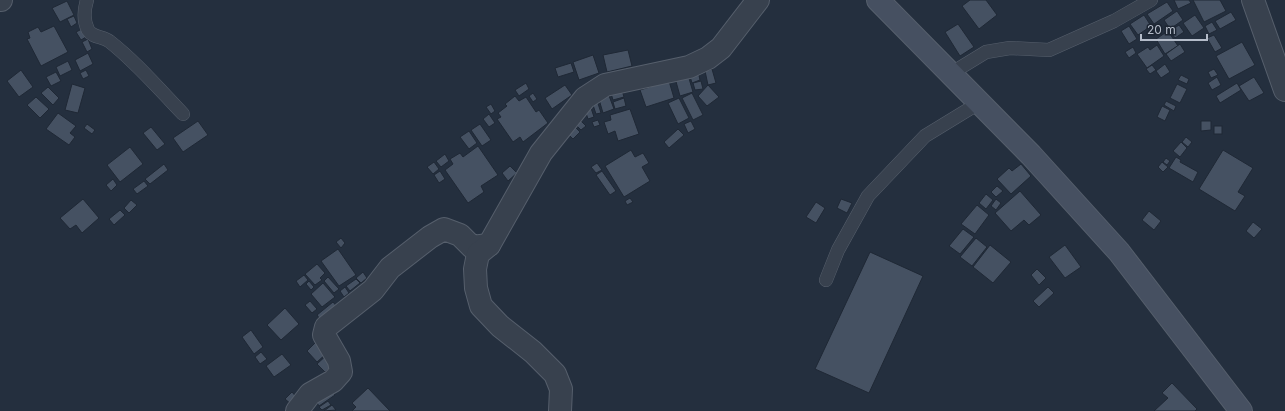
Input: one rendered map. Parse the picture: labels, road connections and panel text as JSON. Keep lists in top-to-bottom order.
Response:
{
  "scale_bar": "20 m"
}
